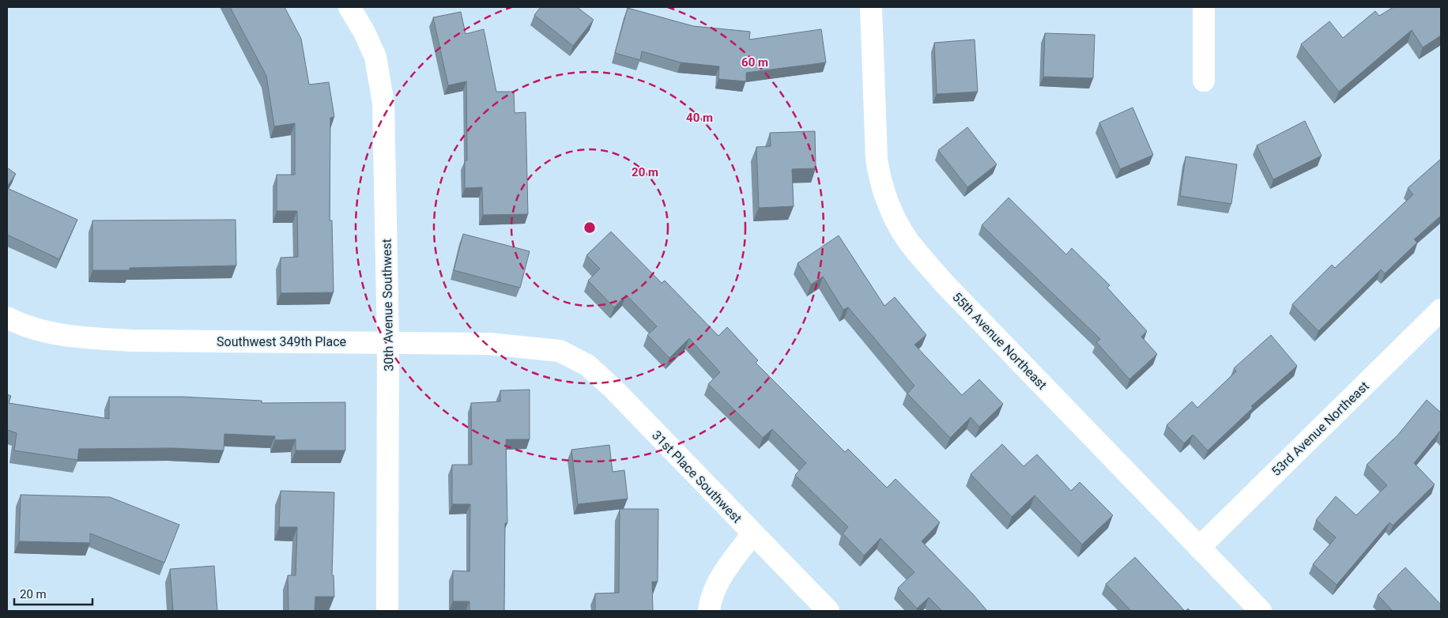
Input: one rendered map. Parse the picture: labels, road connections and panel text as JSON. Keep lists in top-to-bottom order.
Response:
{
  "streets": {
    "street": [
      "30th Avenue Southwest",
      "55th Avenue Northeast",
      "Southwest 349th Place",
      "53rd Avenue Northeast",
      "31st Place Southwest"
    ]
  },
  "crossings": [
    ["30th Avenue Southwest", "Southwest 349th Place"],
    ["55th Avenue Northeast", "53rd Avenue Northeast"],
    ["Southwest 349th Place", "31st Place Southwest"]
  ],
  "scale_bar": "20 m",
  "rings": ["60 m", "40 m", "20 m"]
}
